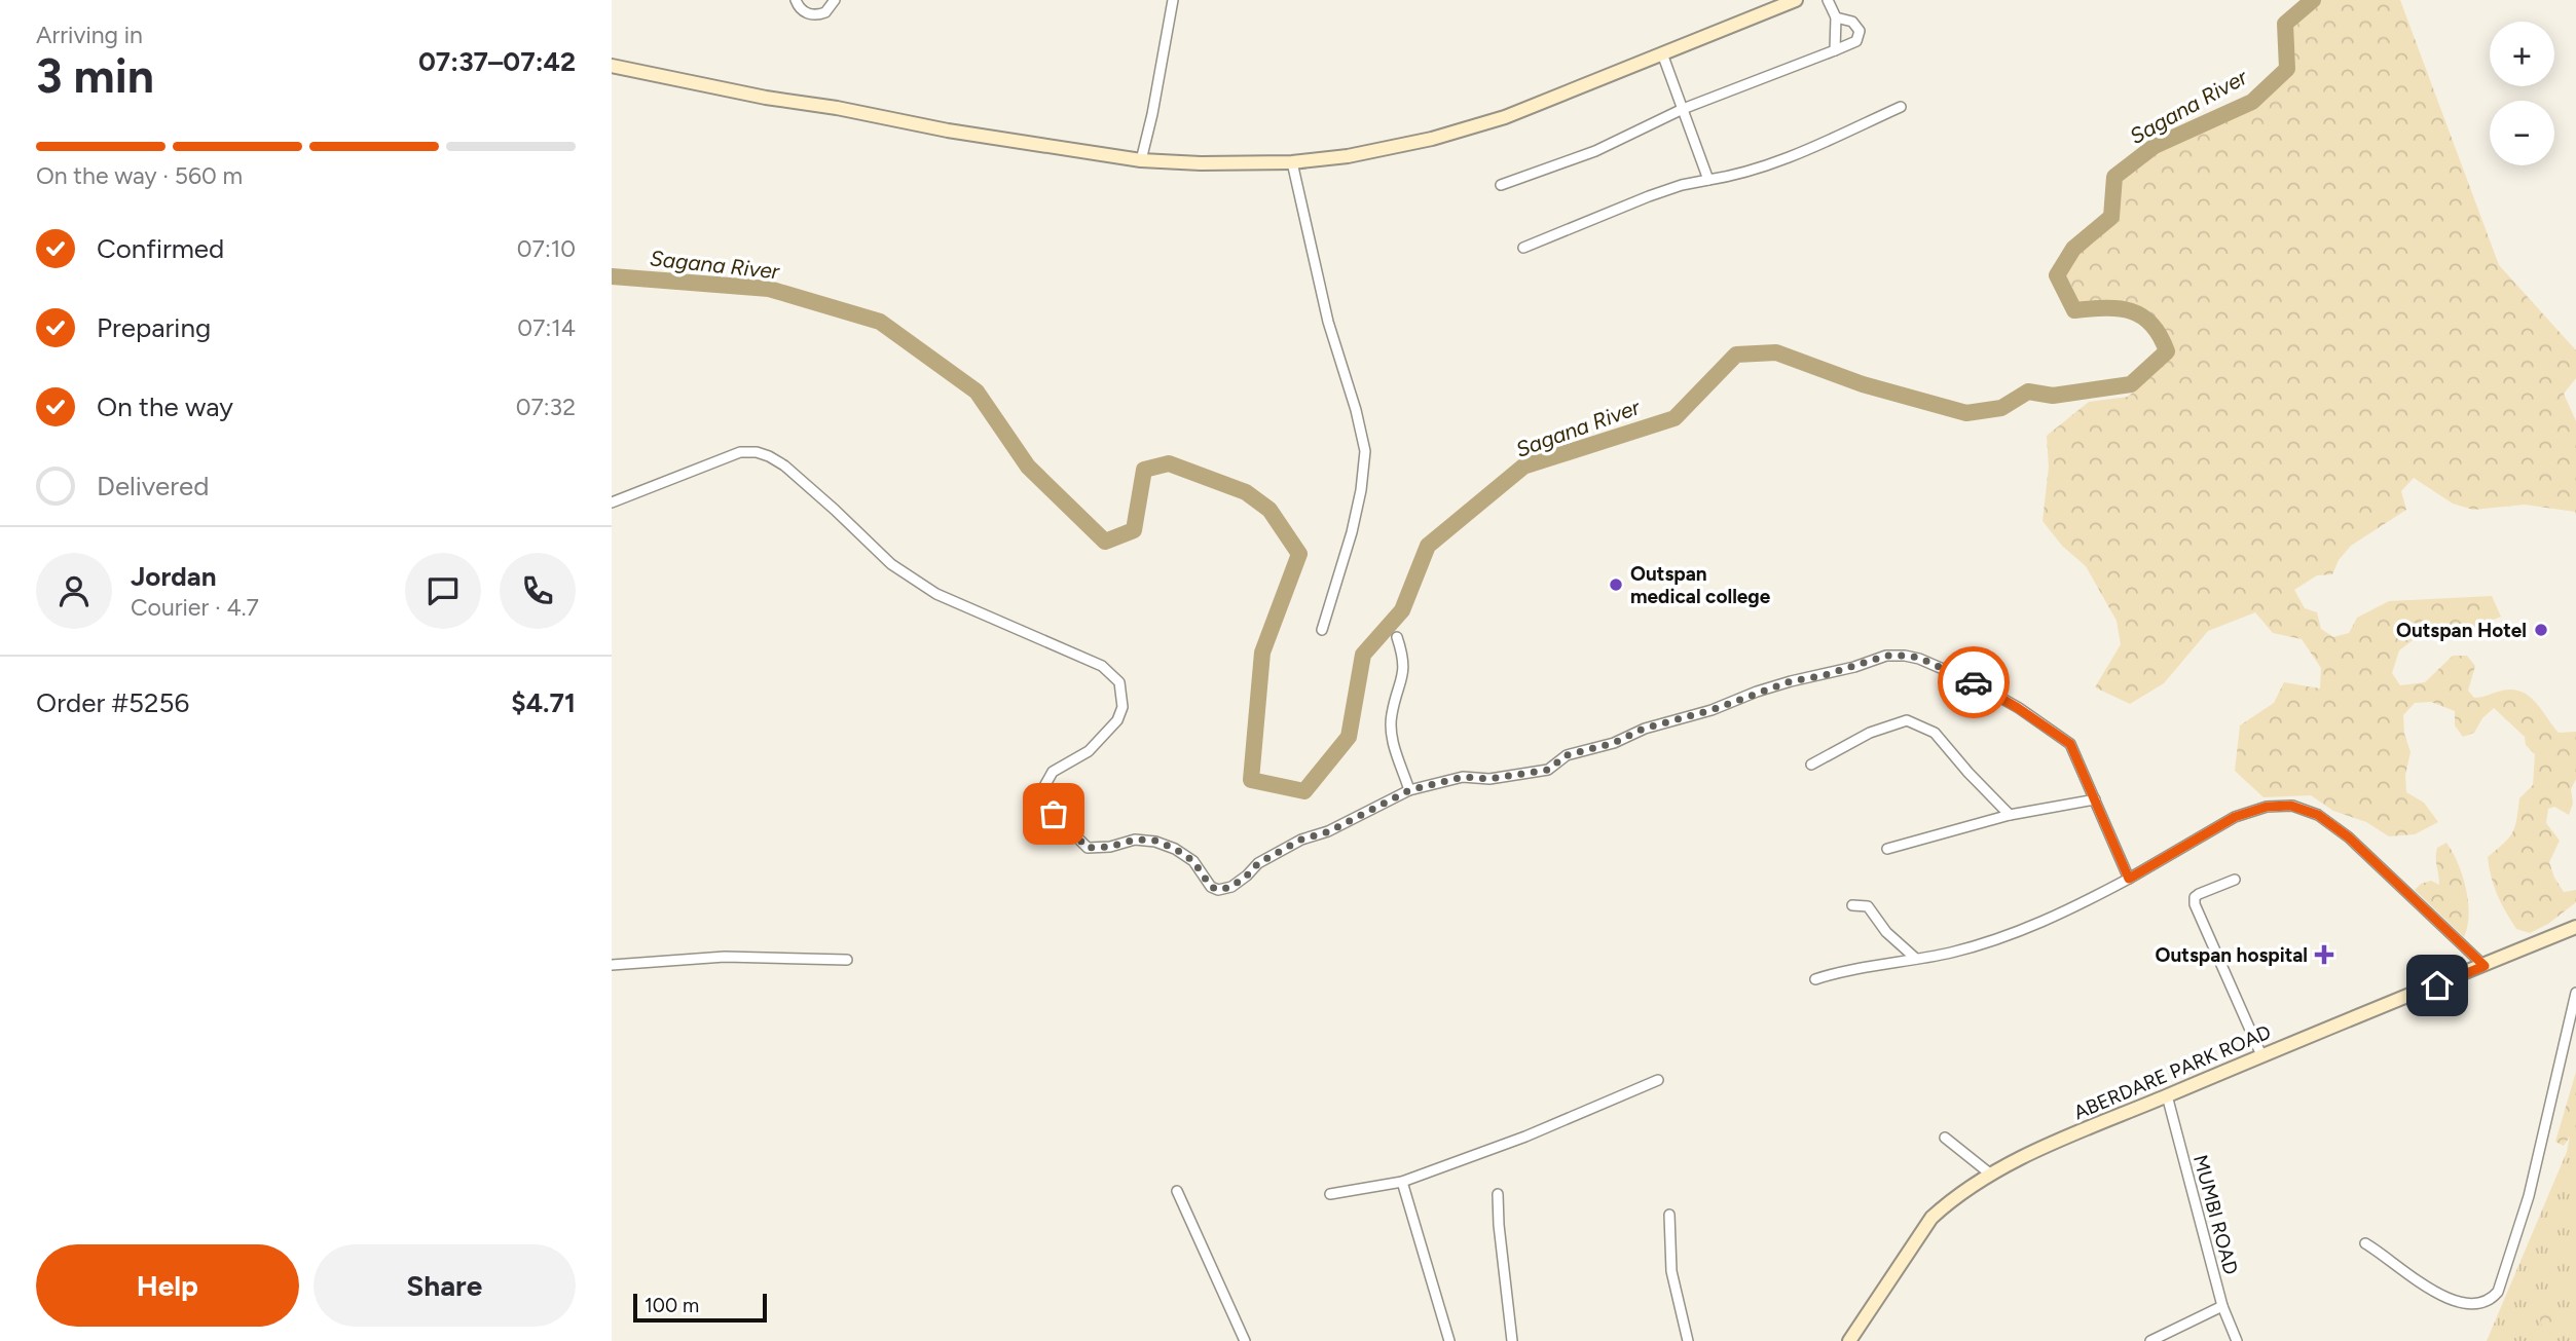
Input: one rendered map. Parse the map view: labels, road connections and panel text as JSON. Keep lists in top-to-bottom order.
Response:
{
  "streets": {
    "street": ["ABERDARE PARK ROAD", "MUMBI ROAD"]
  },
  "crossings": [
    ["ABERDARE PARK ROAD", "MUMBI ROAD"]
  ],
  "water": ["Sagana River"],
  "places": {
    "other": ["Outspan medical college", "Outspan Hotel"],
    "health": ["Outspan hospital"]
  },
  "scale_bar": "100 m",
  "page": {
    "heading": ["3 min", "Arriving in", "07:37–07:42"],
    "panel": [
      "Jordan",
      "Courier · 4.7",
      "Order #5256",
      "$4.71"
    ],
    "map_buttons": ["+", "−"],
    "bar": "On the way · 560 m",
    "list": [
      ["Confirmed", "07:10"],
      ["Preparing", "07:14"],
      ["On the way", "07:32"],
      "Delivered"
    ],
    "buttons": ["Help", "Share"],
    "scale": "100 m"
  }
}
